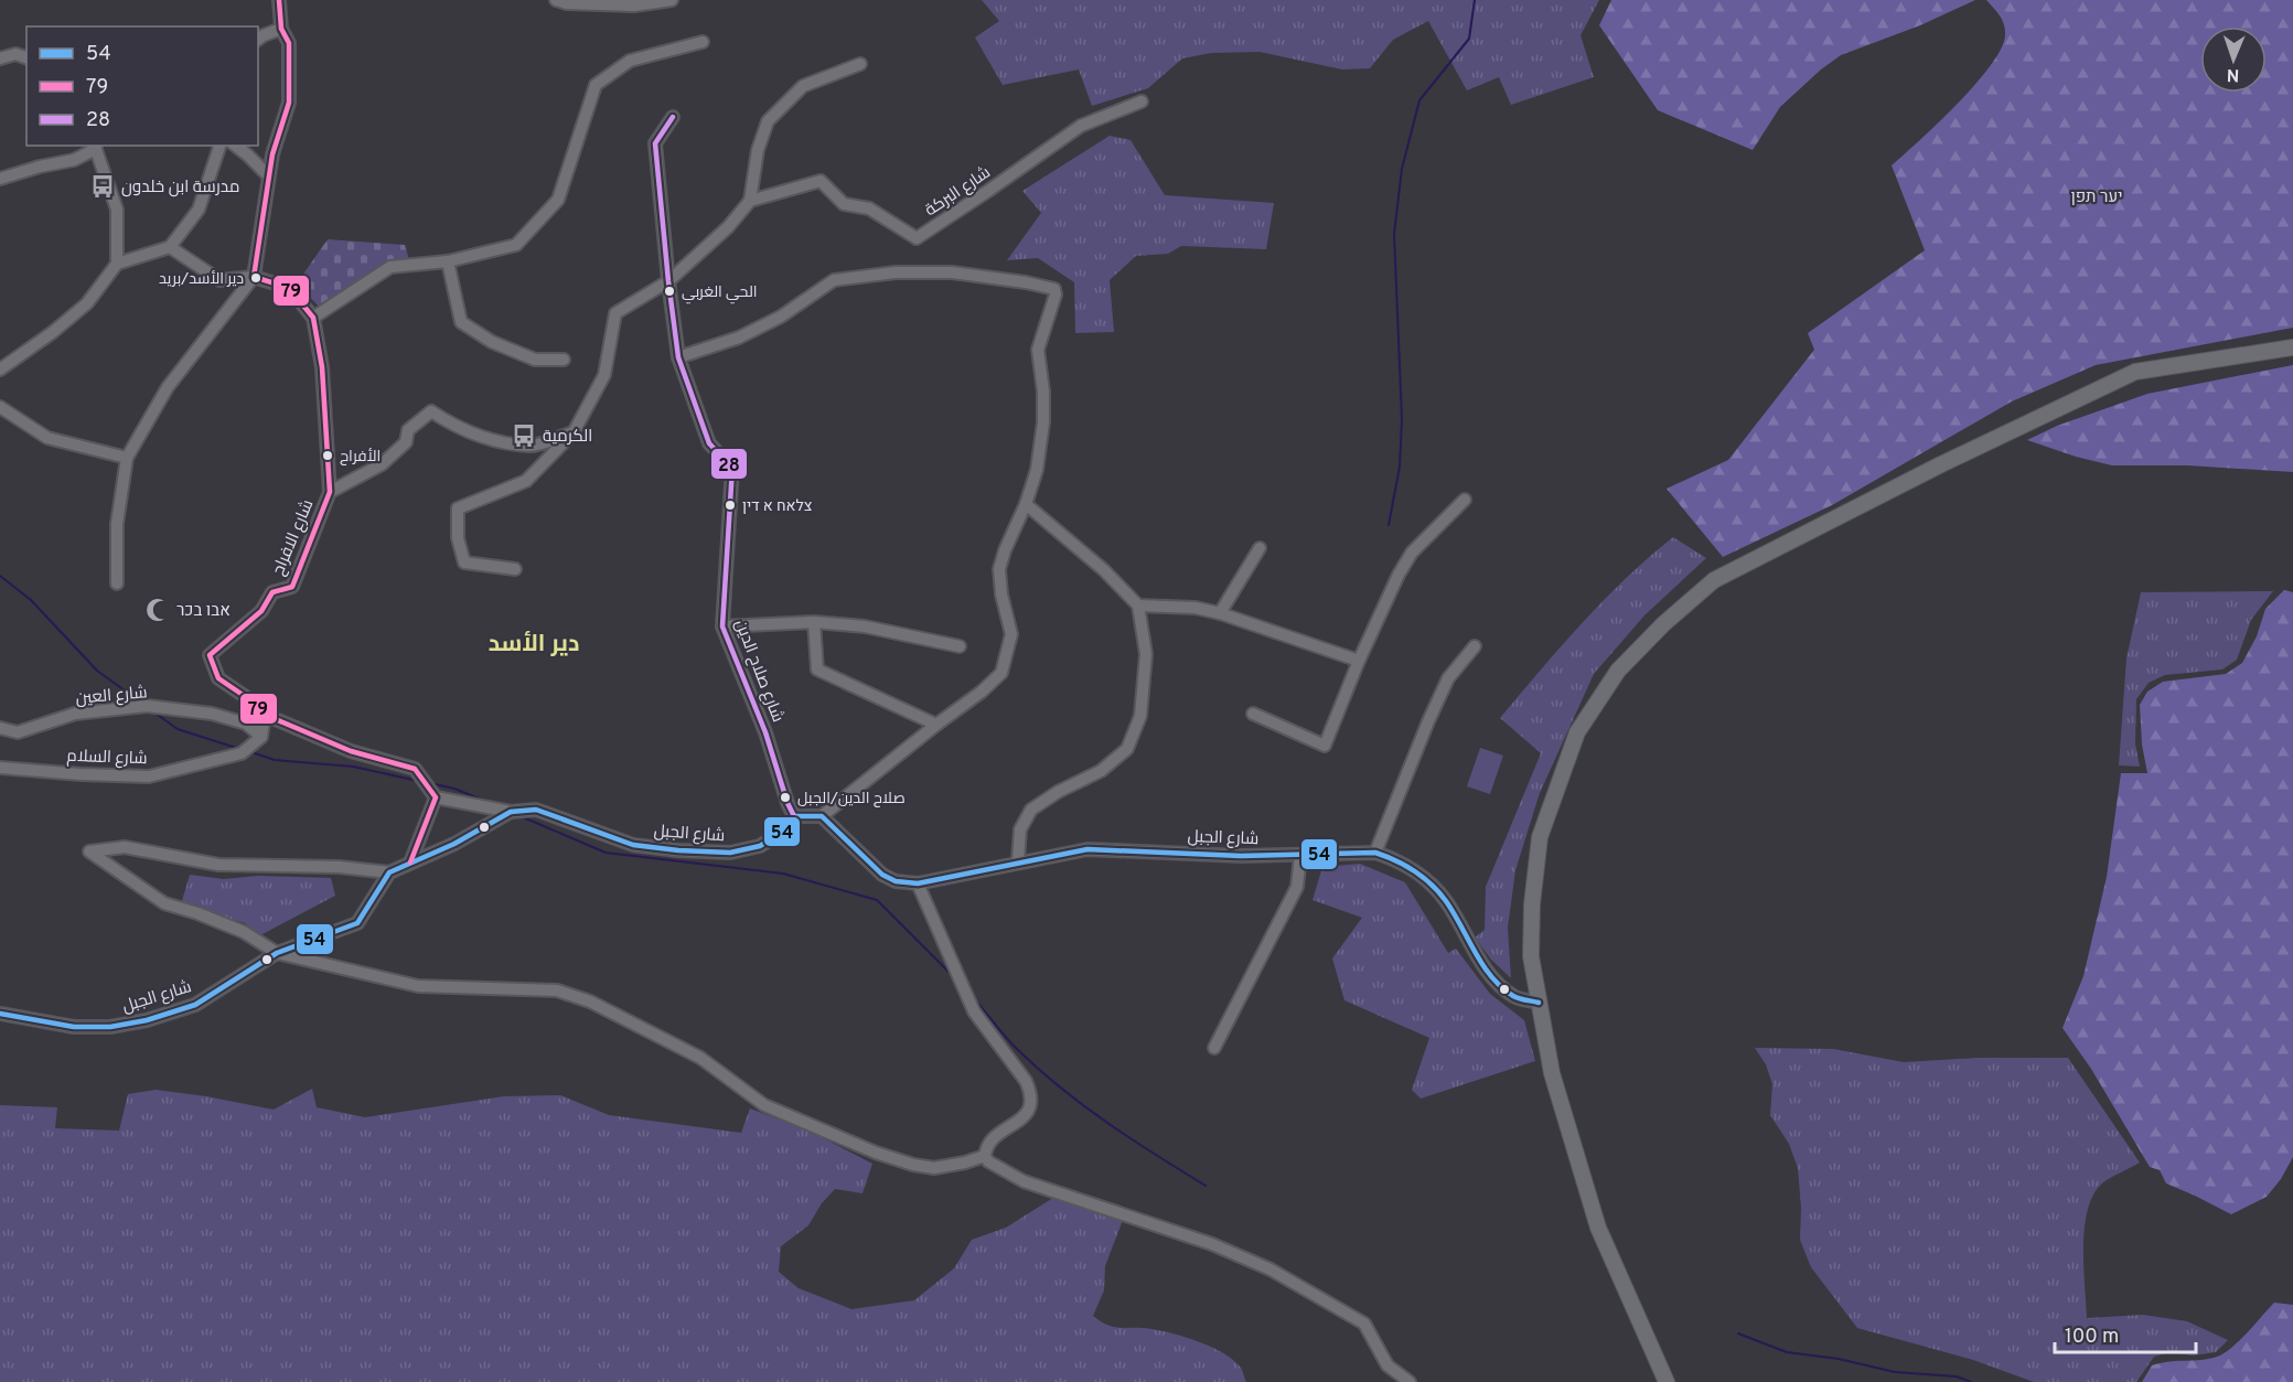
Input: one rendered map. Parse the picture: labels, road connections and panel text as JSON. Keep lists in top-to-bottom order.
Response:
{
  "streets": {
    "street": [
      "شارع البركة",
      "شارع الافراح",
      "شارع صلاح الدين",
      "شارع العين",
      "شارع السلام",
      "شارع الجبل"
    ]
  },
  "crossings": [
    ["شارع صلاح الدين", "شارع الجبل"],
    ["شارع العين", "شارع السلام"]
  ],
  "districts": ["دير الأسد"],
  "parks": ["יער תפן"],
  "places": {
    "bus stop": ["مدرسة ابن خلدون", "الكرمية"],
    "other": [
      "دير الأسد/بريد",
      "الحي الغربي",
      "الأفراح",
      "צלאח א דין",
      "صلاح الدين/الجبل"
    ],
    "mosque": ["אבו בכר"]
  },
  "lines": ["transit line 79", "transit line 28", "transit line 54"],
  "legend": ["54", "79", "28"],
  "scale_bar": "100 m",
  "north": "bottom"
}
